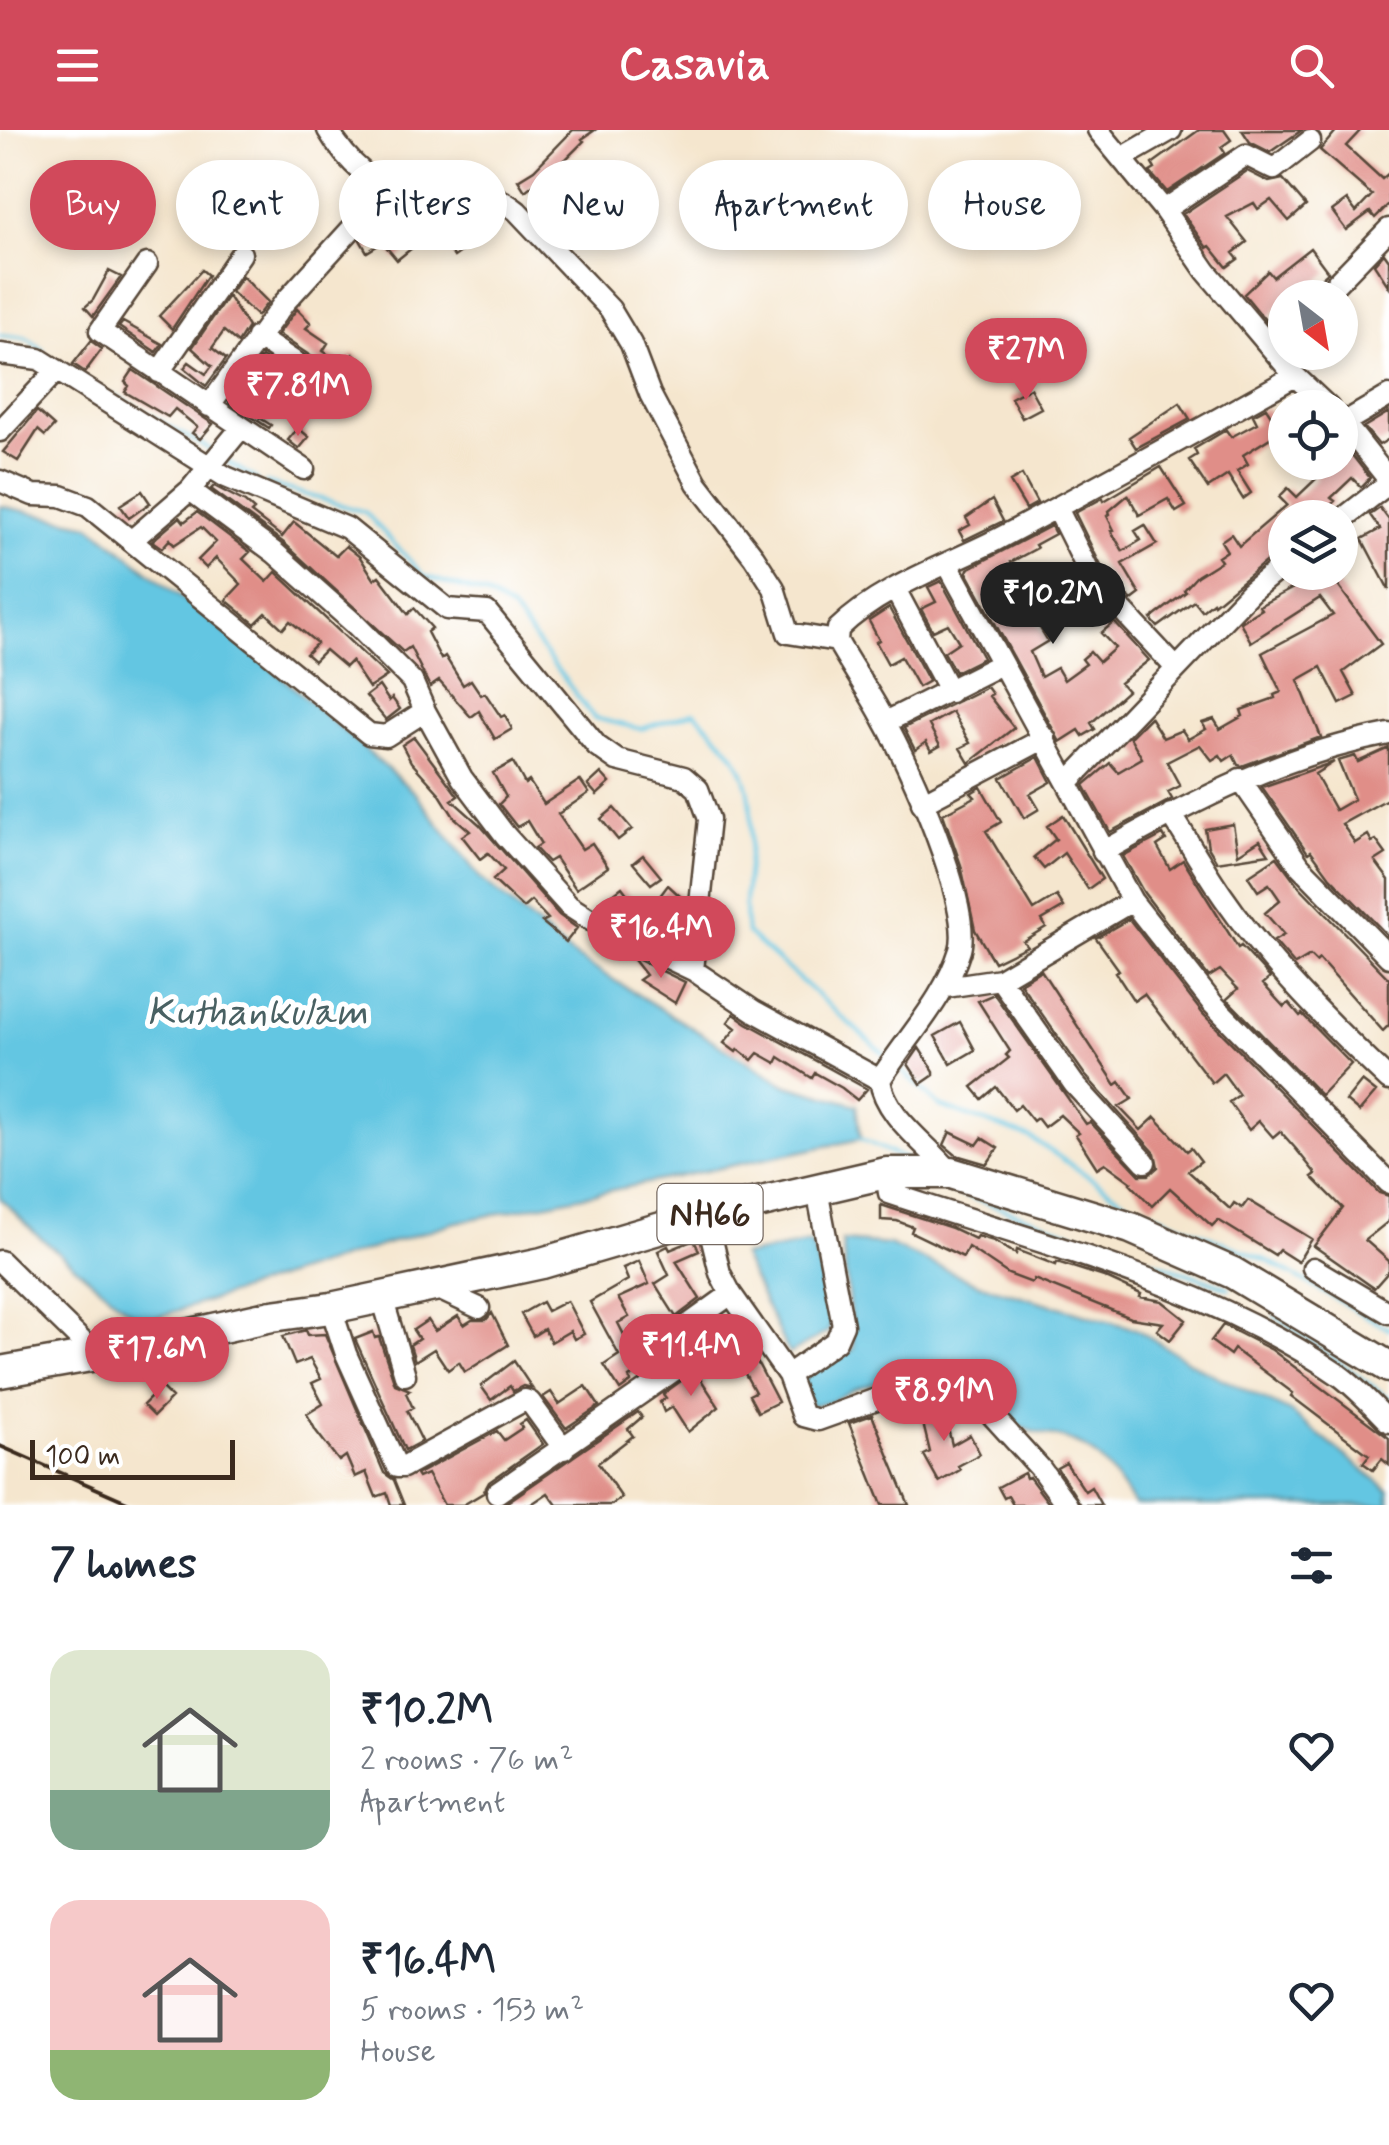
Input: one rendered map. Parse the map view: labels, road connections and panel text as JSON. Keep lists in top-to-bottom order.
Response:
{
  "streets": {
    "highway": ["NH66"]
  },
  "water": ["Kuthankulam"],
  "scale_bar": "100 m",
  "north": "bottom right",
  "page": {
    "header": "Casavia",
    "chip": [
      "Buy",
      "Rent",
      "Filters",
      "New",
      "Apartment",
      "House"
    ],
    "price": [
      "₹27M",
      "₹7.81M",
      "₹10.2M",
      "₹16.4M",
      "₹11.4M",
      "₹17.6M",
      "₹8.91M"
    ],
    "scale": "100 m",
    "heading": "7 homes",
    "list": [
      {
        "name": "₹10.2M",
        "note": "2 rooms · 76 m² · Apartment"
      },
      {
        "name": "₹16.4M",
        "note": "5 rooms · 153 m² · House"
      }
    ]
  }
}
